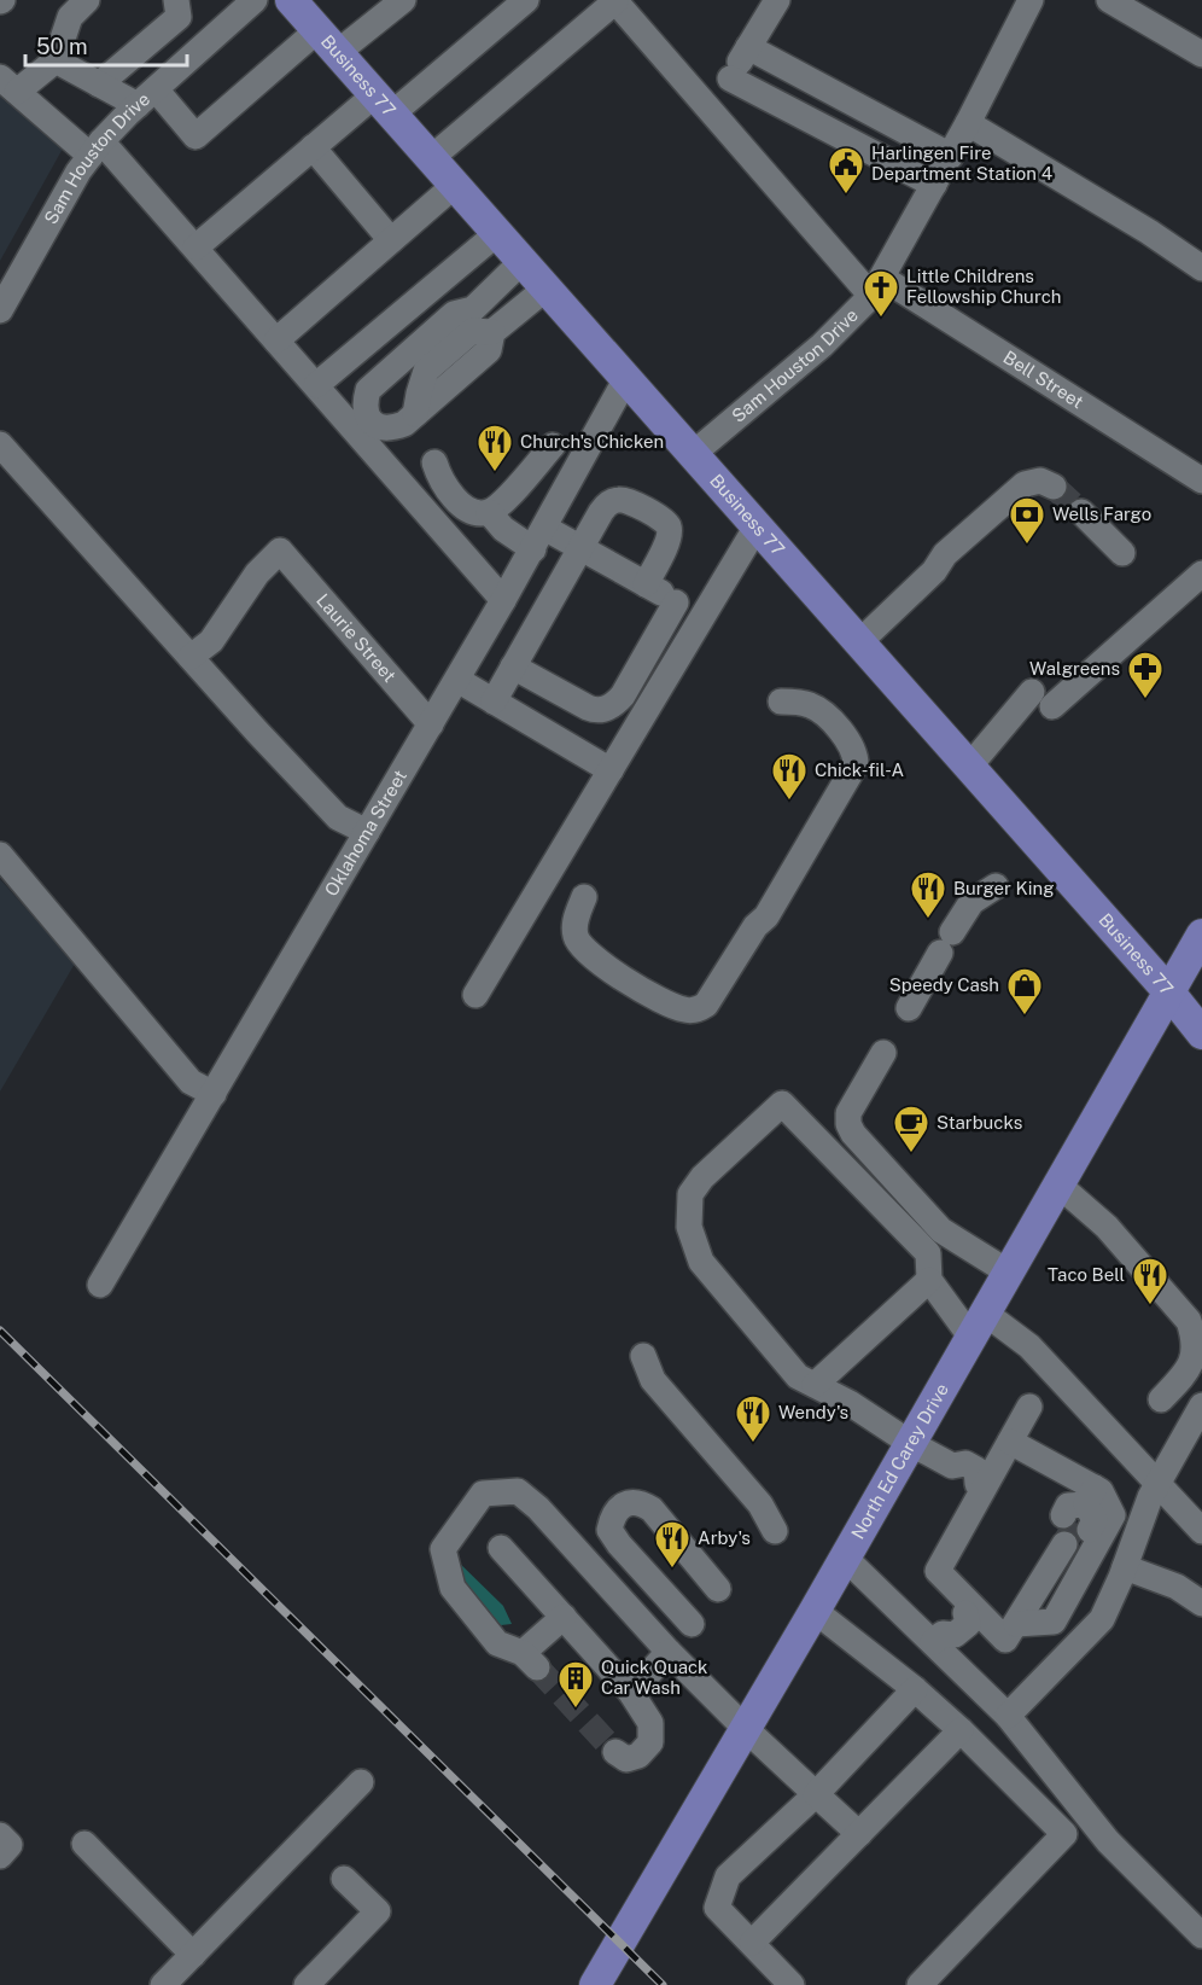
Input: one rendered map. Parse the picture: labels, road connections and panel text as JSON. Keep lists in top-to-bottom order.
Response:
{
  "streets": {
    "main road": ["Business 77", "North Ed Carey Drive"],
    "street": [
      "Sam Houston Drive",
      "Bell Street",
      "Laurie Street",
      "Oklahoma Street"
    ]
  },
  "crossings": [
    ["Business 77", "Sam Houston Drive"],
    ["Business 77", "Oklahoma Street"],
    ["Business 77", "North Ed Carey Drive"],
    ["Sam Houston Drive", "Bell Street"],
    ["Laurie Street", "Oklahoma Street"]
  ],
  "places": {
    "public building": ["Harlingen Fire Department Station 4"],
    "church": ["Little Childrens Fellowship Church"],
    "restaurant": [
      "Church's Chicken",
      "Chick-fil-A",
      "Burger King",
      "Taco Bell",
      "Wendy's",
      "Arby's"
    ],
    "bank": ["Wells Fargo"],
    "pharmacy": ["Walgreens"],
    "shop": ["Speedy Cash"],
    "cafe": ["Starbucks"],
    "building": ["Quick Quack Car Wash"]
  },
  "scale_bar": "50 m"
}
